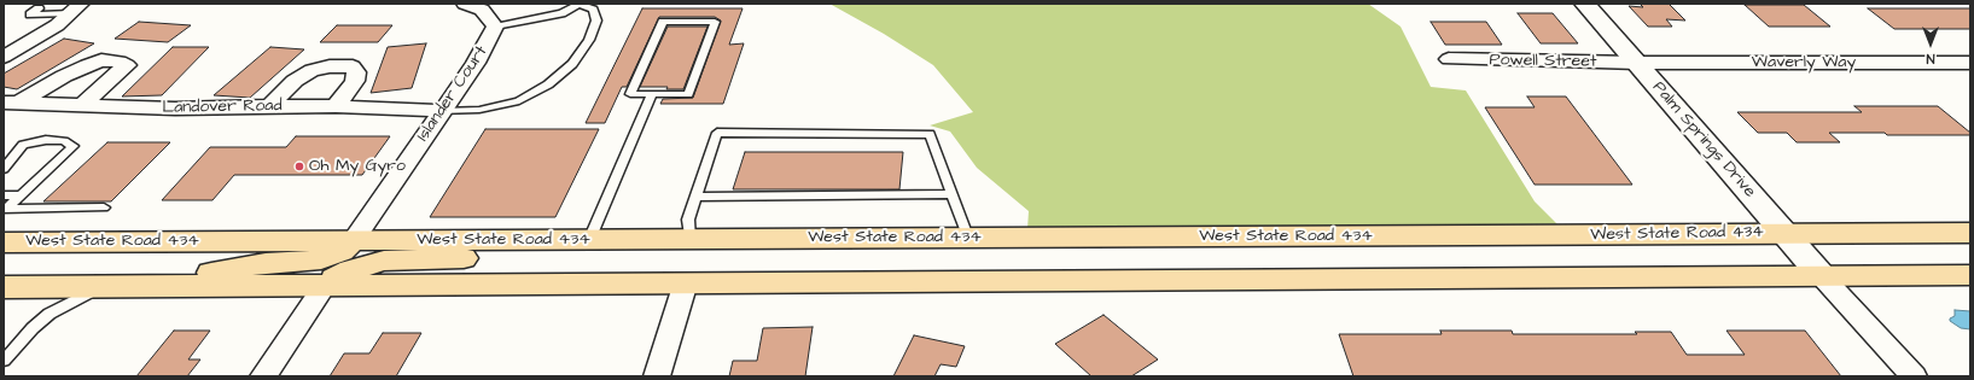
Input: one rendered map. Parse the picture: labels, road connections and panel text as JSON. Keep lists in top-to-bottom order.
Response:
{
  "streets": {
    "main road": ["West State Road 434"],
    "street": [
      "Powell Street",
      "Waverly Way",
      "Islander Court",
      "Landover Road",
      "Palm Springs Drive"
    ]
  },
  "crossings": [
    ["Powell Street", "Waverly Way"],
    ["Powell Street", "Palm Springs Drive"],
    ["Waverly Way", "Palm Springs Drive"],
    ["Islander Court", "Landover Road"],
    ["Islander Court", "West State Road 434"],
    ["Palm Springs Drive", "West State Road 434"]
  ],
  "places": ["Oh My Gyro"],
  "north": "bottom"
}
